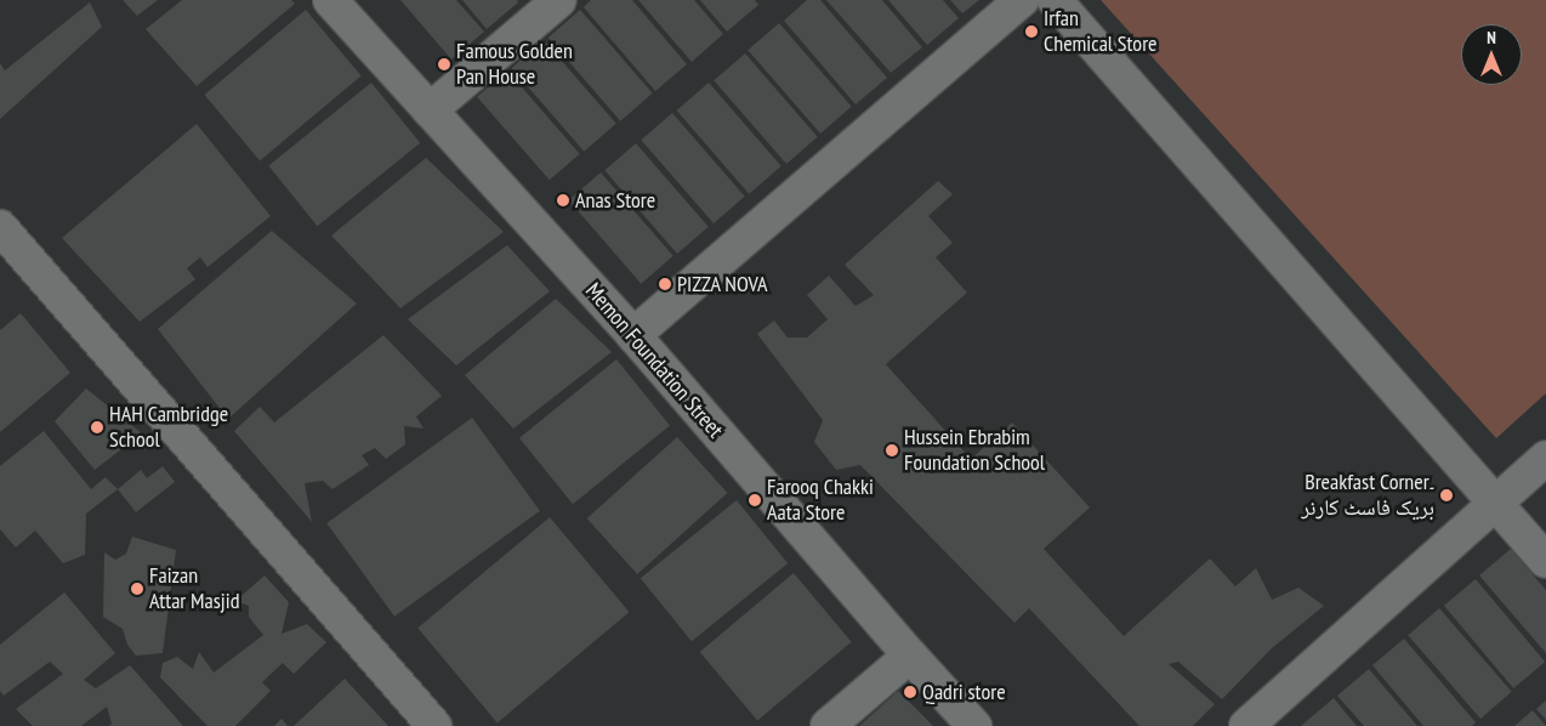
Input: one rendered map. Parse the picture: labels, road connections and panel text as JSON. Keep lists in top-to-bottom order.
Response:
{
  "streets": {
    "street": ["Memon Foundation Street"]
  },
  "places": [
    "Irfan Chemical Store",
    "Famous Golden Pan House",
    "Anas Store",
    "PIZZA NOVA",
    "HAH Cambridge School",
    "Hussein Ebrabim Foundation School",
    "Breakfast Corner۔ بریک فاسٹ کارنر",
    "Farooq Chakki Aata Store",
    "Faizan Attar Masjid",
    "Qadri store"
  ],
  "north": "top"
}
